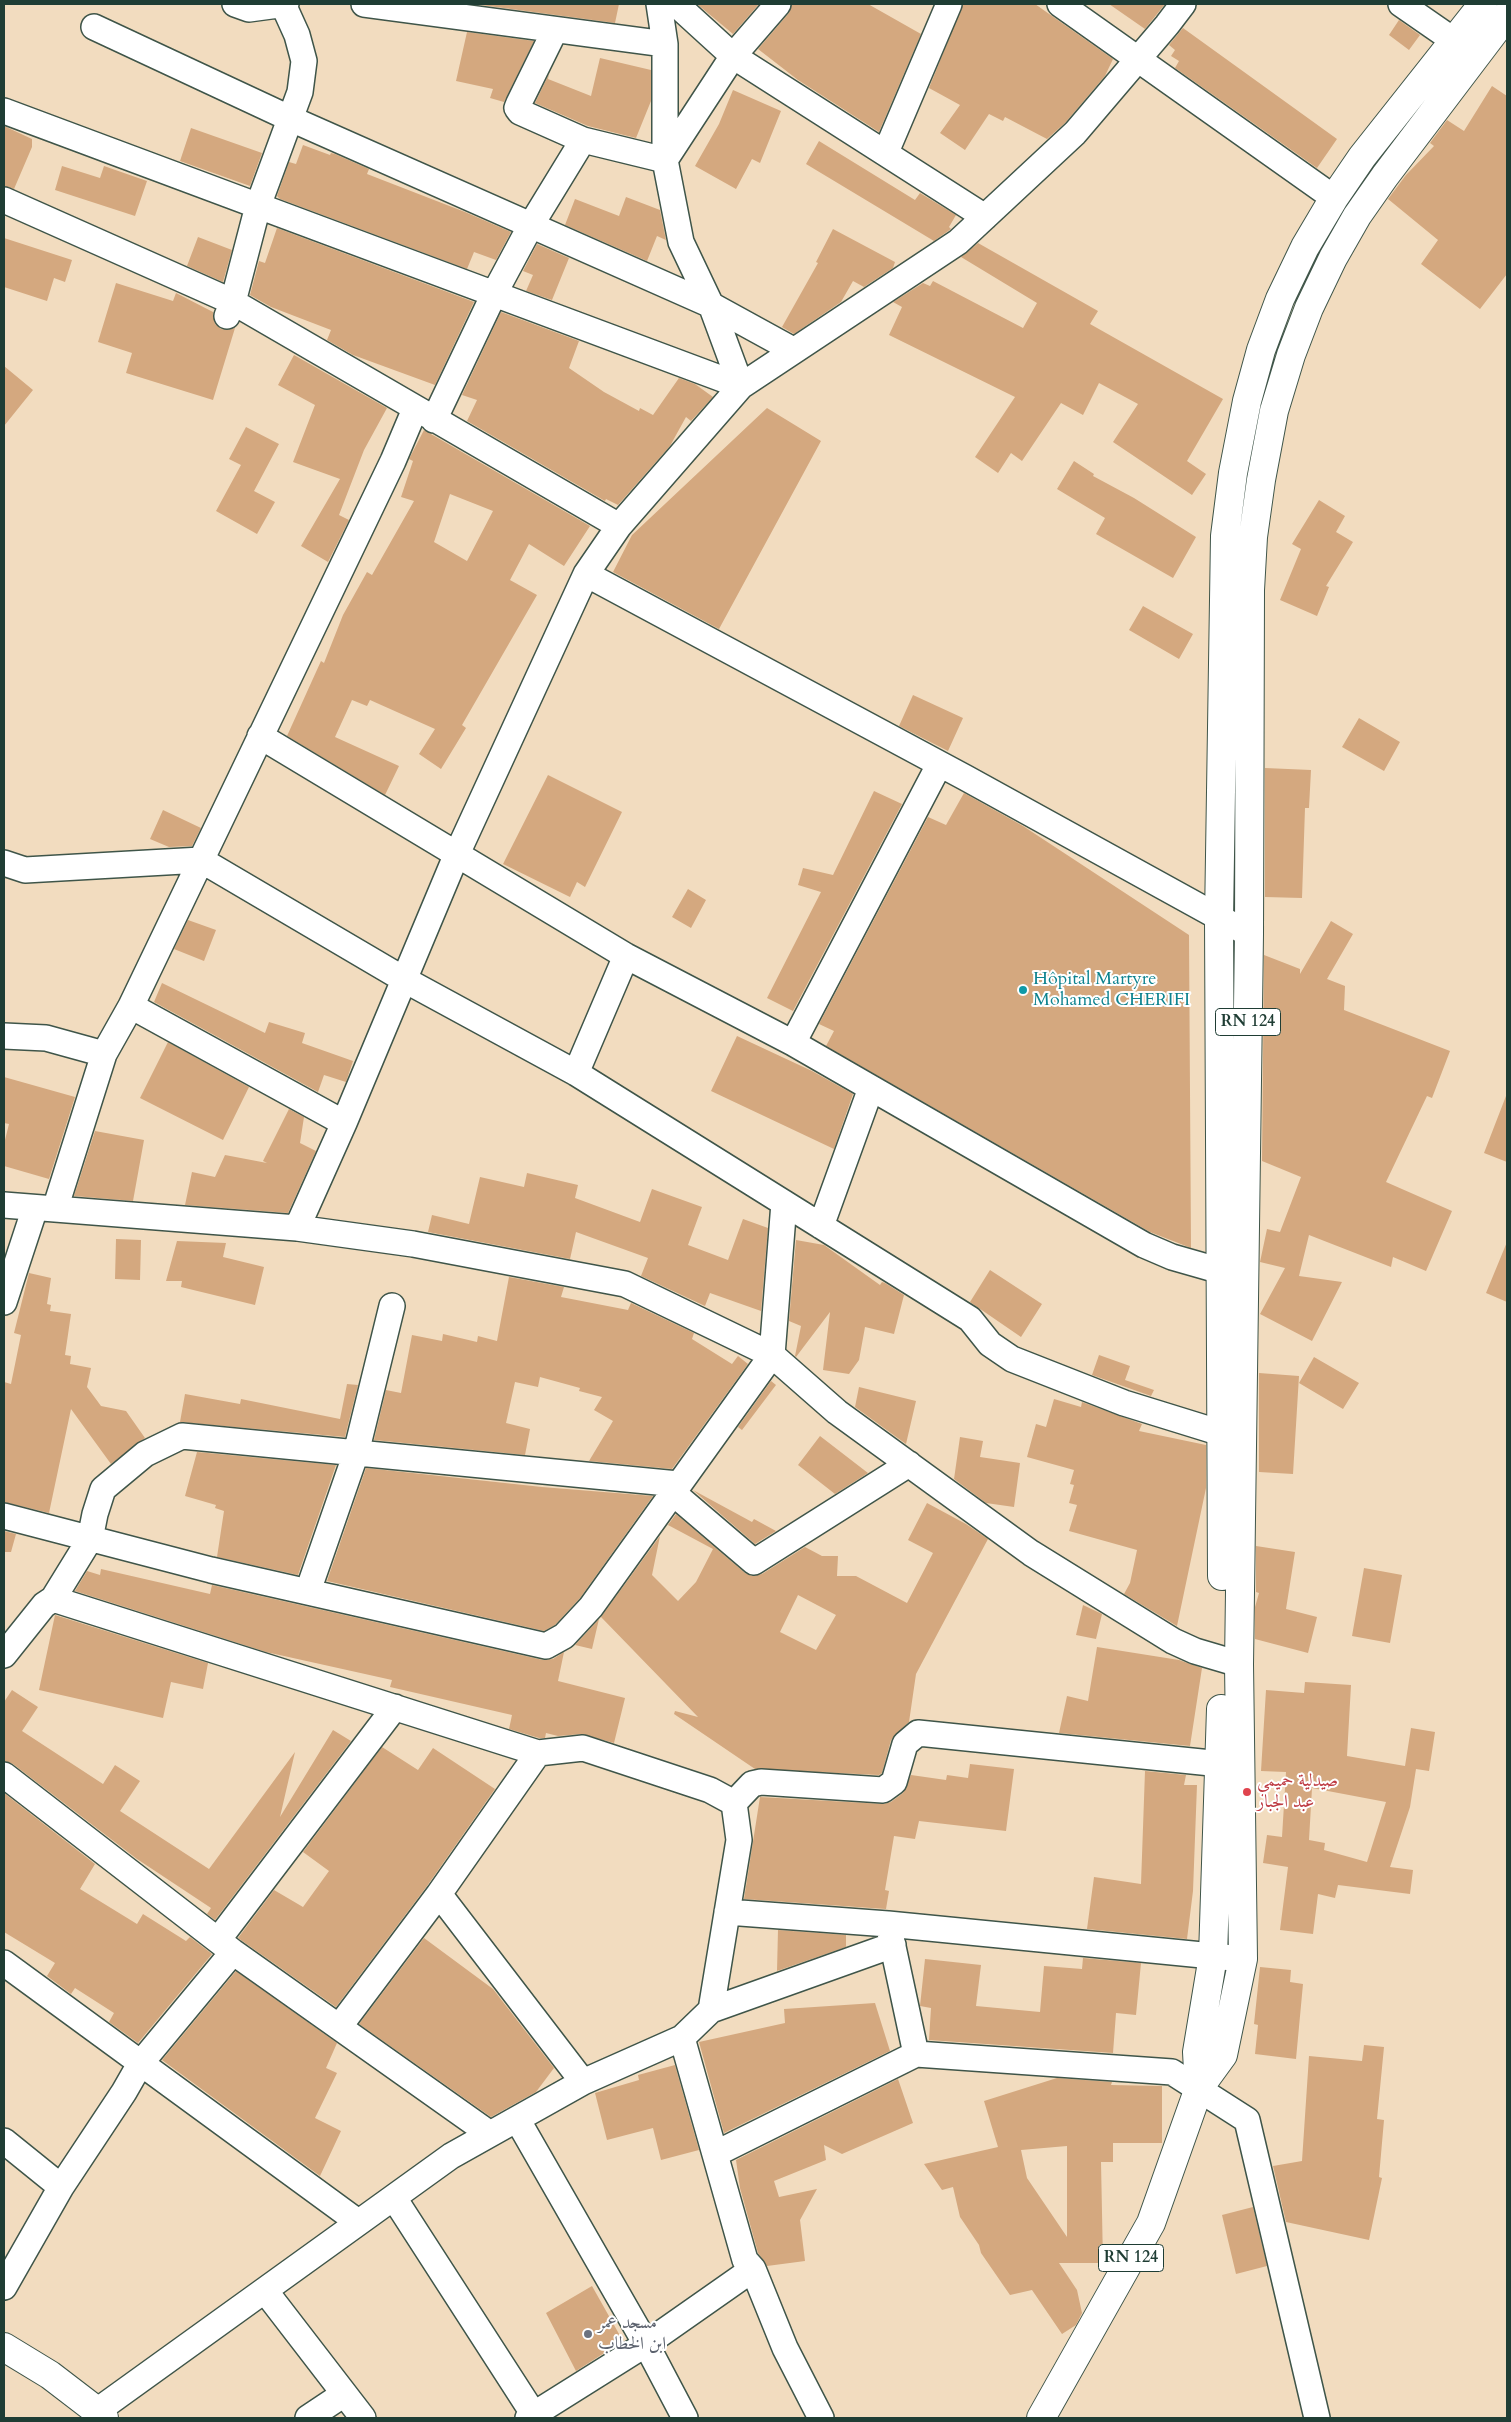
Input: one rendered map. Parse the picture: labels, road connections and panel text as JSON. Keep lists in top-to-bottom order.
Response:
{
  "streets": {
    "main road": ["RN 124"]
  },
  "places": ["Hôpital Martyre Mohamed CHERIFI", "صيدلية حميمي عبد الجبار", "مسجد عمر ابن الخطاب"]
}
